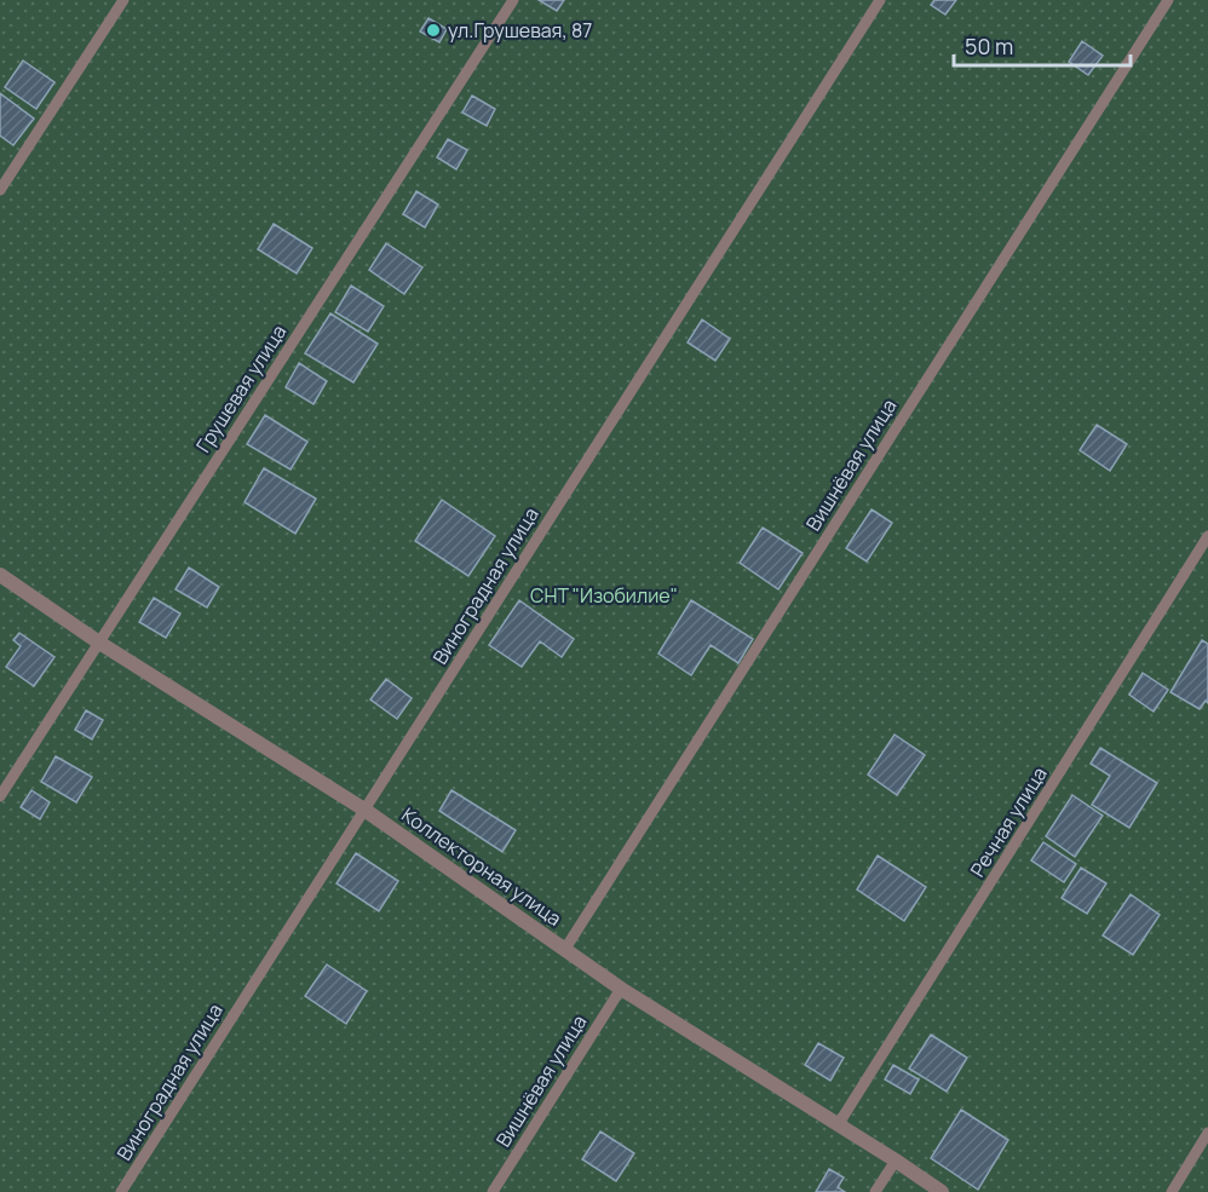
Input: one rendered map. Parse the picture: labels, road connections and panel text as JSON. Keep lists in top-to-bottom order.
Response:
{
  "streets": {
    "street": ["Коллекторная улица"],
    "lane": [
      "Грушевая улица",
      "Вишнёвая улица",
      "Виноградная улица",
      "Речная улица"
    ]
  },
  "crossings": [
    ["Грушевая улица", "Коллекторная улица"],
    ["Вишнёвая улица", "Коллекторная улица"],
    ["Виноградная улица", "Коллекторная улица"],
    ["Речная улица", "Коллекторная улица"]
  ],
  "parks": ["СНТ \"Изобилие\""],
  "places": ["ул.Грушевая, 87"],
  "scale_bar": "50 m"
}
